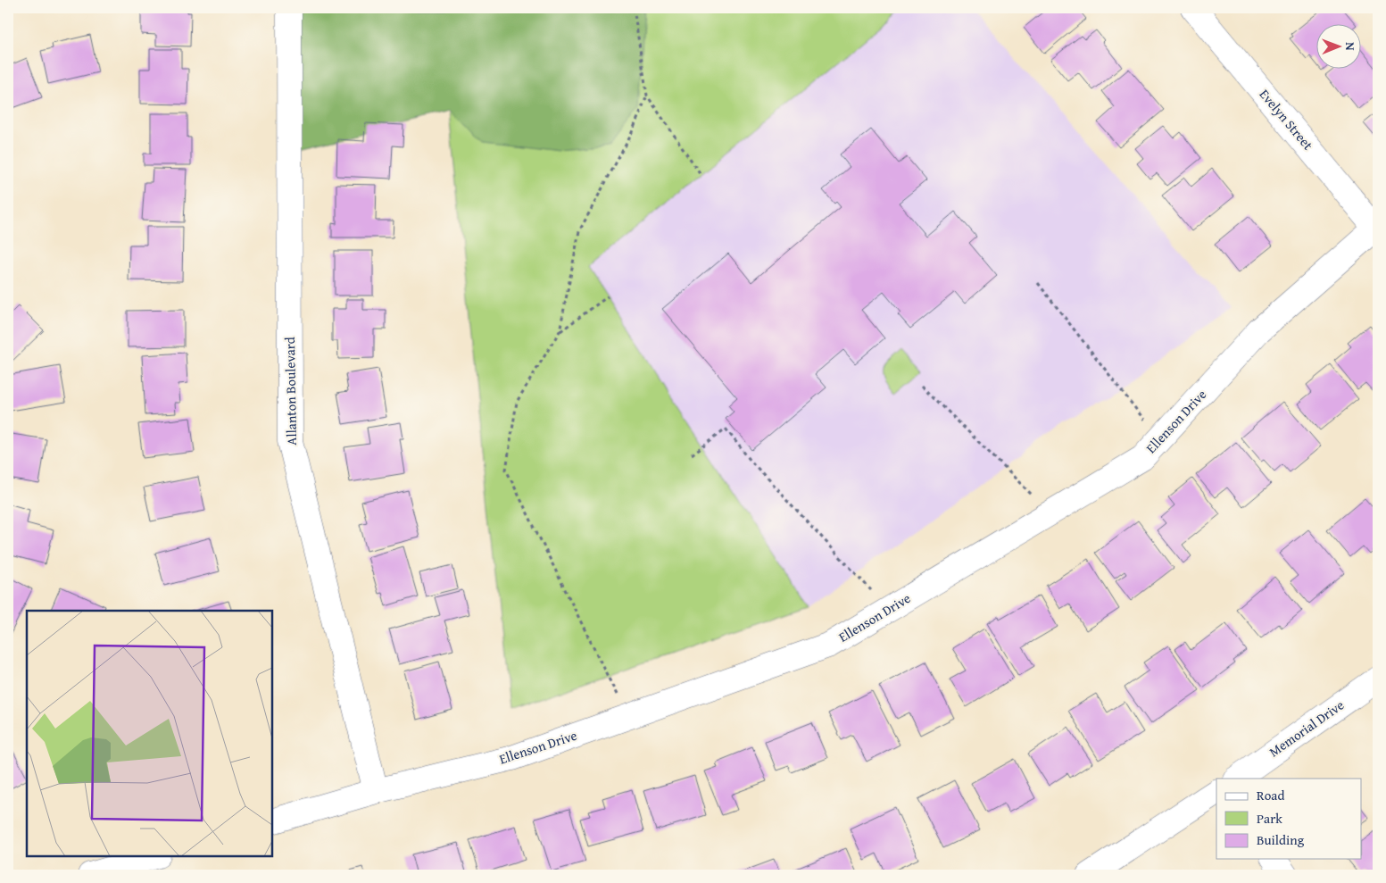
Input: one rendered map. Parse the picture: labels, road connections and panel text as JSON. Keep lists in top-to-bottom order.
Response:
{
  "streets": {
    "street": [
      "Evelyn Street",
      "Allanton Boulevard",
      "Ellenson Drive",
      "Memorial Drive"
    ]
  },
  "crossings": [
    ["Evelyn Street", "Ellenson Drive"],
    ["Allanton Boulevard", "Ellenson Drive"]
  ],
  "legend": ["Road", "Park", "Building"],
  "north": "right"
}
